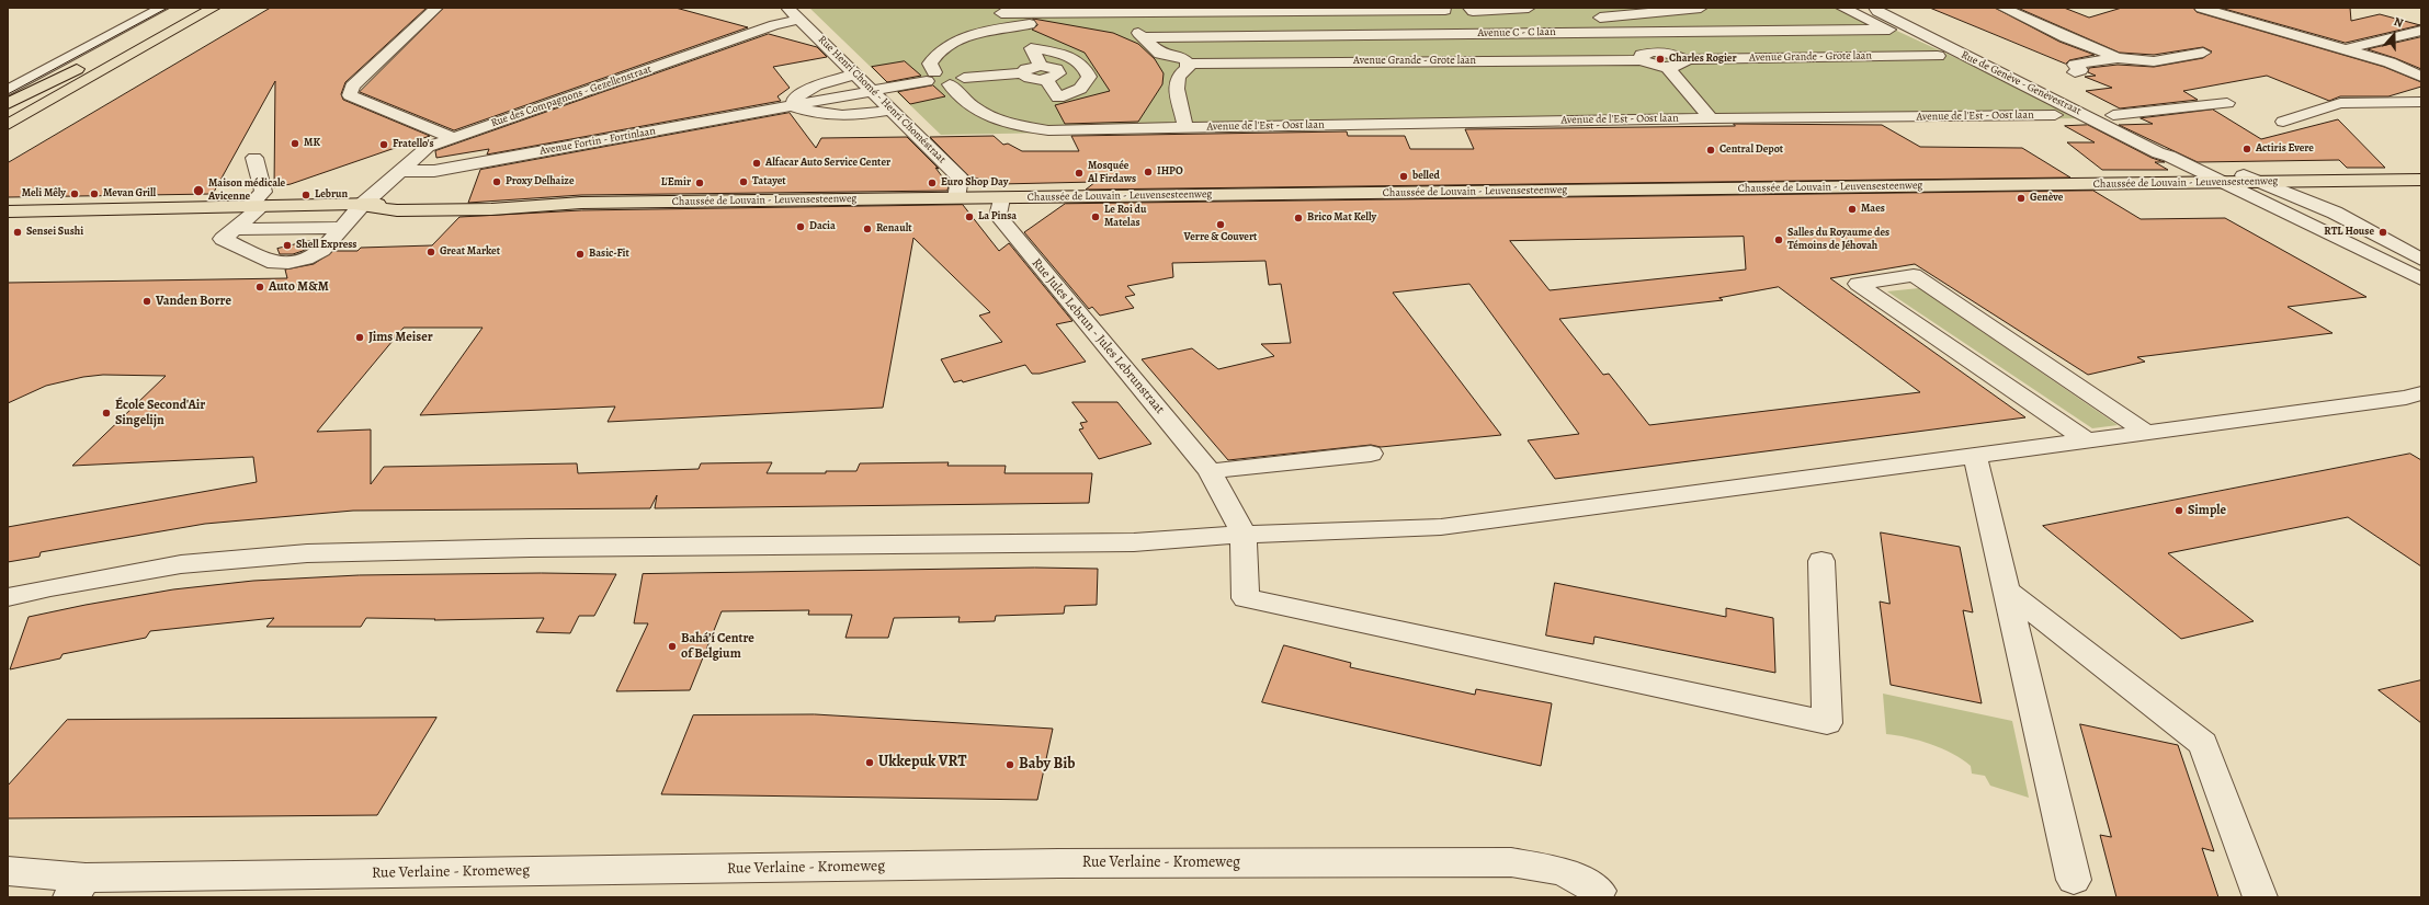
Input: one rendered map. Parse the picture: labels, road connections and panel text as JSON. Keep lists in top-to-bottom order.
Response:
{
  "streets": {
    "main road": ["Chaussée de Louvain - Leuvensesteenweg"],
    "street": [
      "Avenue C - C laan",
      "Avenue Grande - Grote laan",
      "Rue de Genève - Genèvestraat",
      "Rue des Compagnons - Gezellenstraat",
      "Rue Henri Chomé - Henri Choméstraat",
      "Avenue de l'Est - Oost laan",
      "Avenue Fortin - Fortinlaan",
      "Rue Jules Lebrun - Jules Lebrunstraat",
      "Rue Verlaine - Kromeweg"
    ]
  },
  "crossings": [
    ["Avenue Grande - Grote laan", "Avenue de l'Est - Oost laan"],
    ["Rue de Genève - Genèvestraat", "Chaussée de Louvain - Leuvensesteenweg"],
    ["Rue des Compagnons - Gezellenstraat", "Rue Henri Chomé - Henri Choméstraat"],
    ["Rue des Compagnons - Gezellenstraat", "Avenue Fortin - Fortinlaan"],
    ["Rue des Compagnons - Gezellenstraat", "Chaussée de Louvain - Leuvensesteenweg"],
    ["Rue Henri Chomé - Henri Choméstraat", "Avenue Fortin - Fortinlaan"],
    ["Rue Henri Chomé - Henri Choméstraat", "Chaussée de Louvain - Leuvensesteenweg"],
    ["Avenue de l'Est - Oost laan", "Avenue Fortin - Fortinlaan"],
    ["Chaussée de Louvain - Leuvensesteenweg", "Rue Jules Lebrun - Jules Lebrunstraat"]
  ],
  "places": [
    "Charles Rogier",
    "MK",
    "Fratello's",
    "Actiris Evere",
    "Central Depot",
    "Alfacar Auto Service Center",
    "IHPO",
    "Mosquée Al Firdaws",
    "belled",
    "Proxy Delhaize",
    "Tatayet",
    "L'Emir",
    "Euro Shop Day",
    "Maison médicale Avicenne",
    "Meli Mêly",
    "Mevan Grill",
    "Lebrun",
    "Genève",
    "Maes",
    "La Pinsa",
    "Le Roi du Matelas",
    "Brico Mat Kelly",
    "Verre & Couvert",
    "Dacia",
    "Renault",
    "Sensei Sushi",
    "RTL House",
    "Salles du Royaume des Témoins de Jéhovah",
    "Shell Express",
    "Great Market",
    "Basic-Fit",
    "Auto M&M",
    "Vanden Borre",
    "Jims Meiser",
    "École Second'Air Singelijn",
    "Simple",
    "Bahá’í Centre of Belgium",
    "Ukkepuk VRT",
    "Baby Bib"
  ],
  "north": "top"
}
